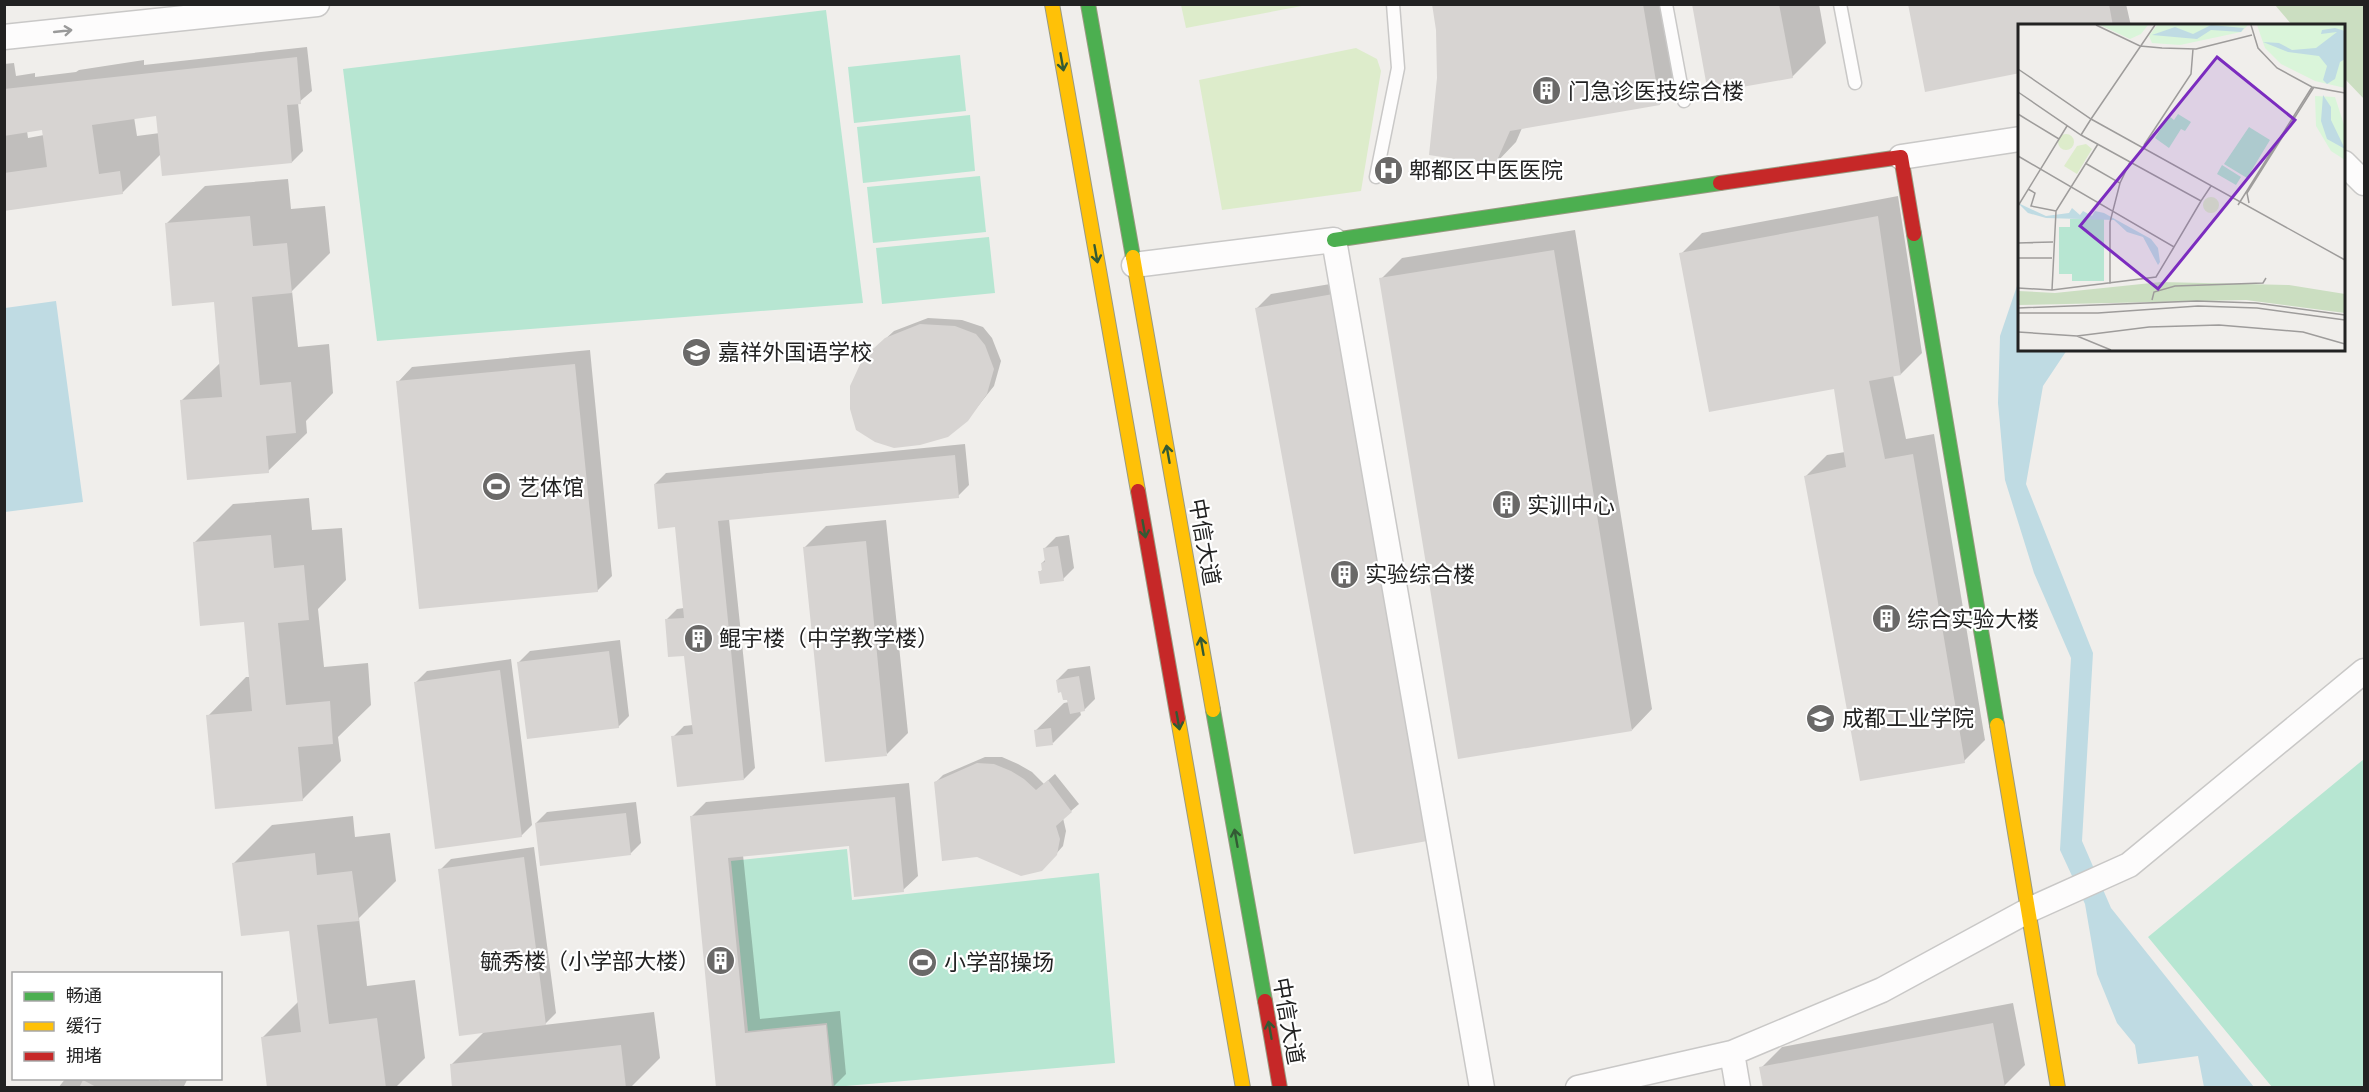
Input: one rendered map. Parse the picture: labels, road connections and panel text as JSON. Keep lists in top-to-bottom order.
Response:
{
  "streets": {
    "main road": ["中信大道"]
  },
  "places": {
    "building": [
      "门急诊医技综合楼",
      "实训中心",
      "实验综合楼",
      "综合实验大楼",
      "鲲宇楼（中学教学楼）",
      "毓秀楼（小学部大楼）"
    ],
    "hospital": ["郫都区中医医院"],
    "school or university": ["嘉祥外国语学校", "成都工业学院"],
    "sports": ["艺体馆", "小学部操场"]
  },
  "legend": ["畅通", "缓行", "拥堵"]
}
